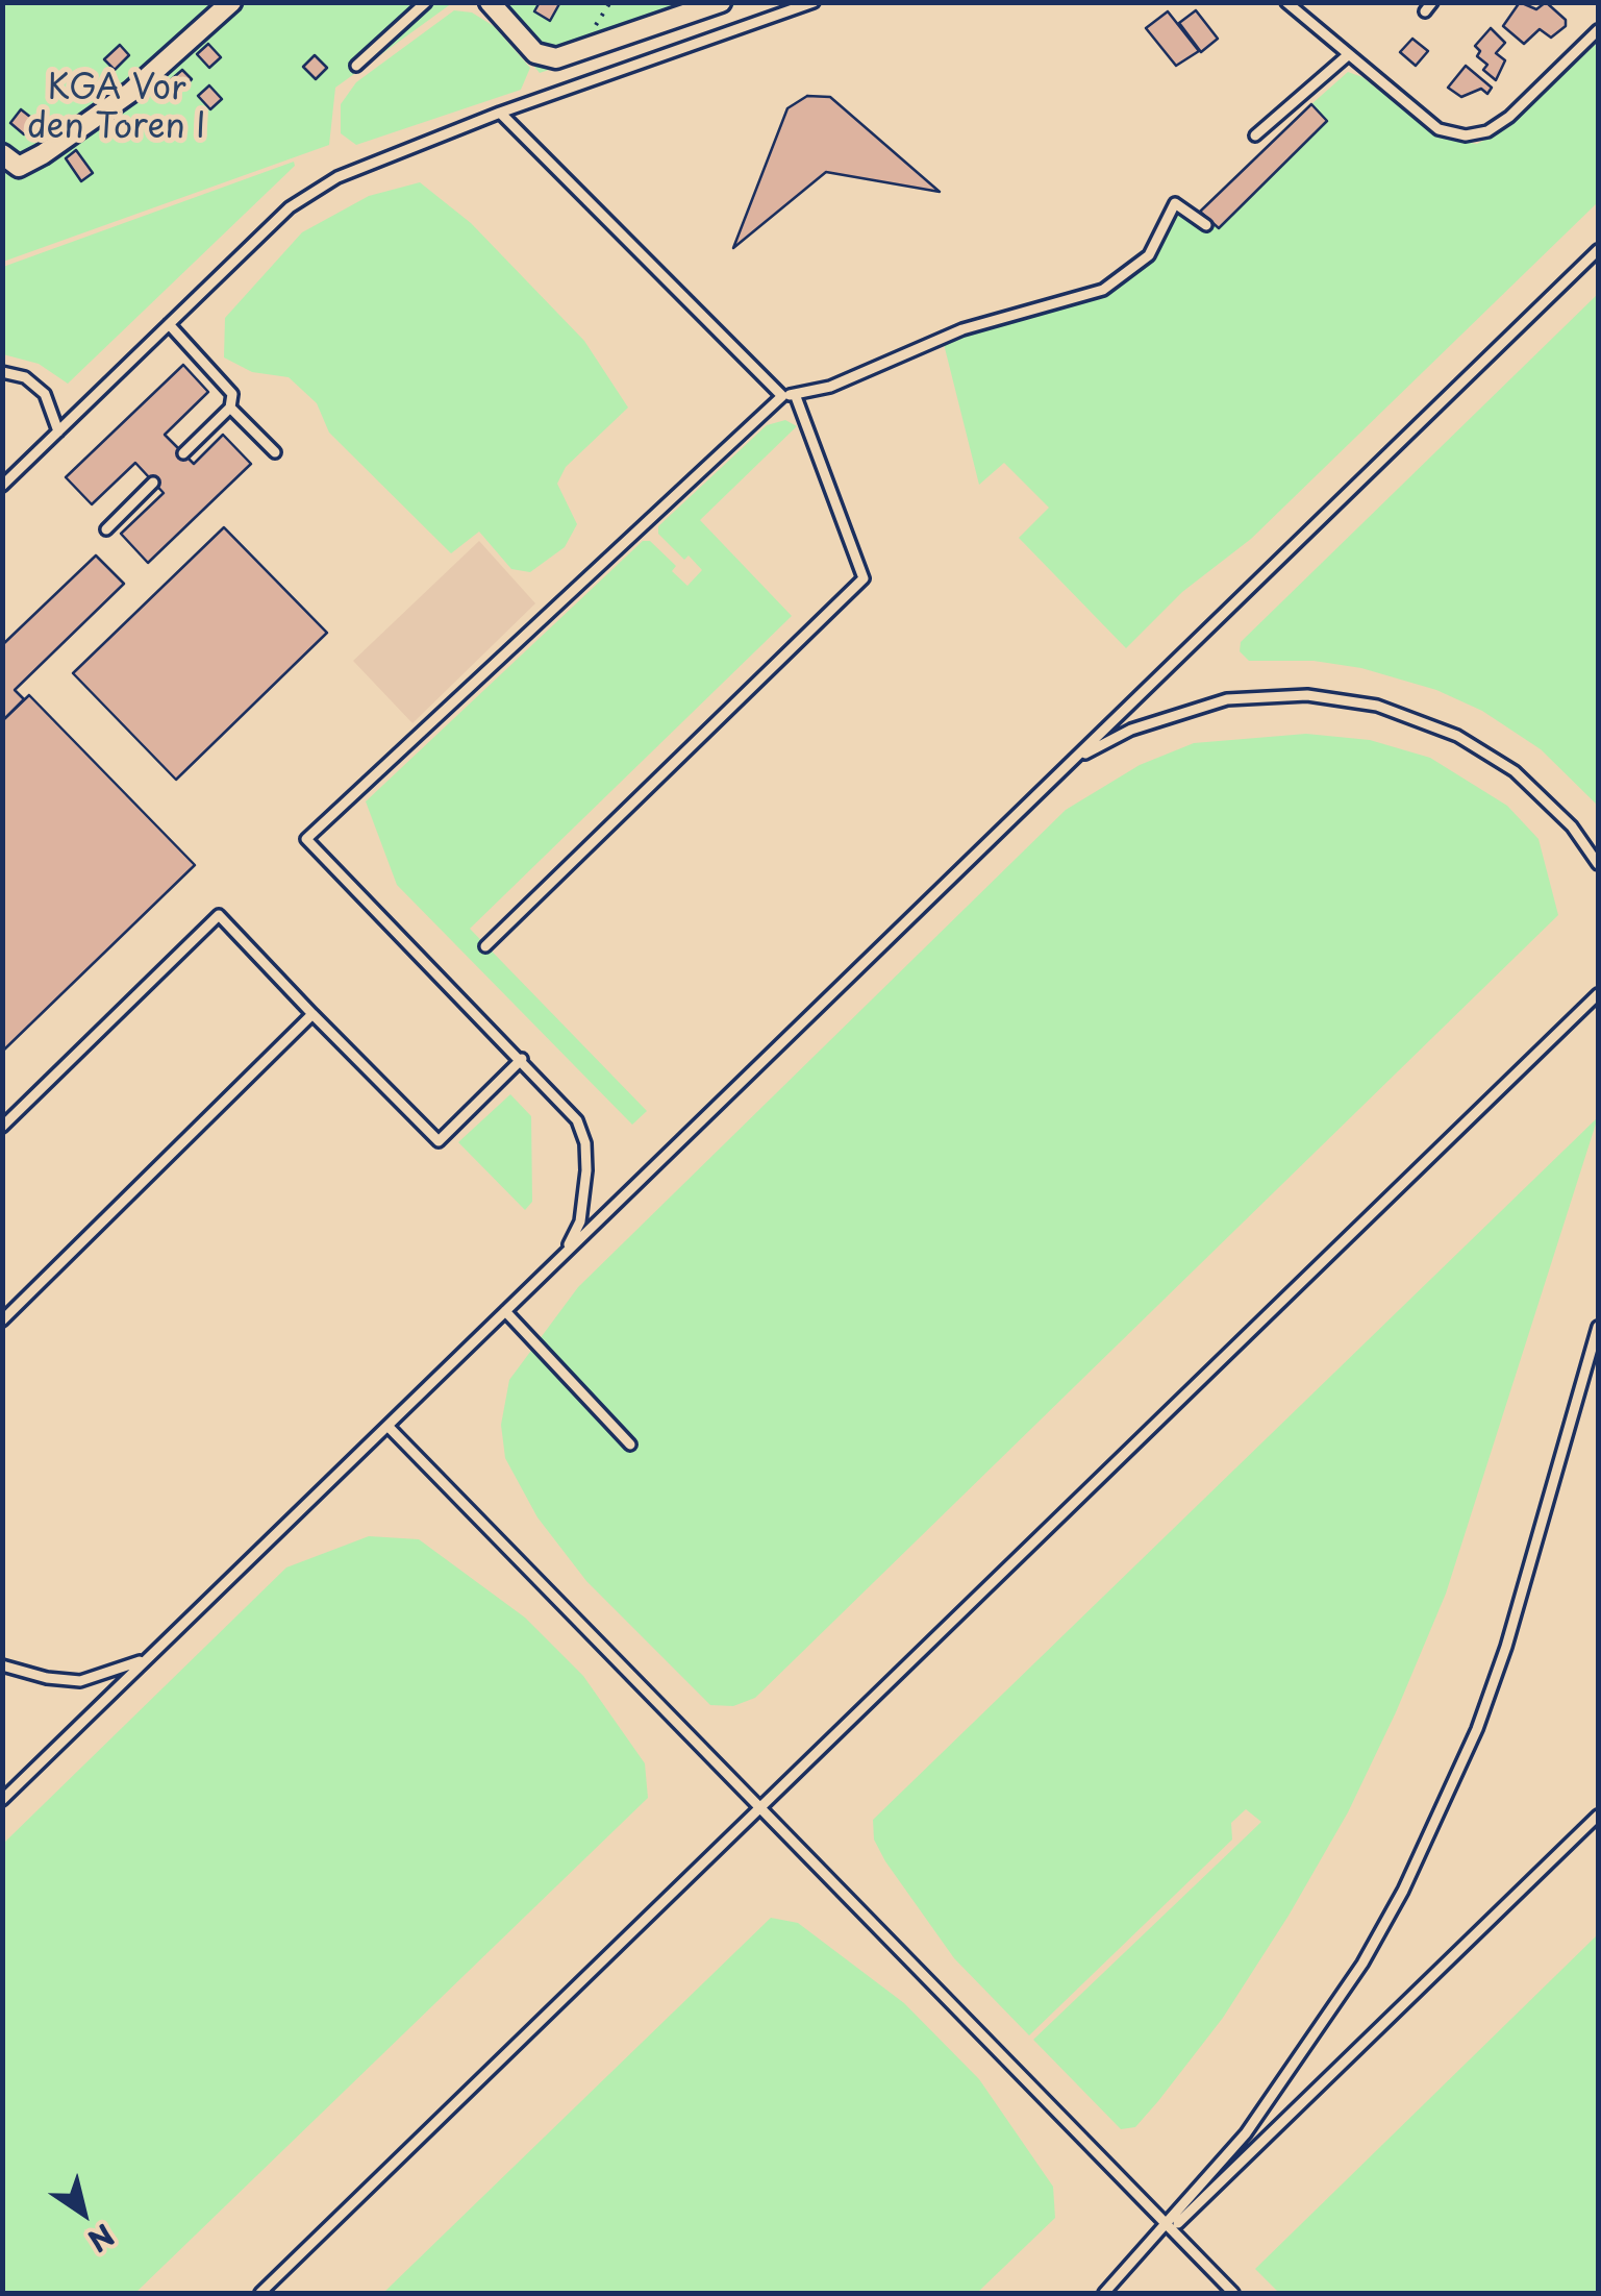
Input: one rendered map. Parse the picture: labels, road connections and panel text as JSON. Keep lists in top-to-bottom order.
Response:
{
  "parks": ["KGA Vor den Toren I"],
  "north": "bottom right"
}
